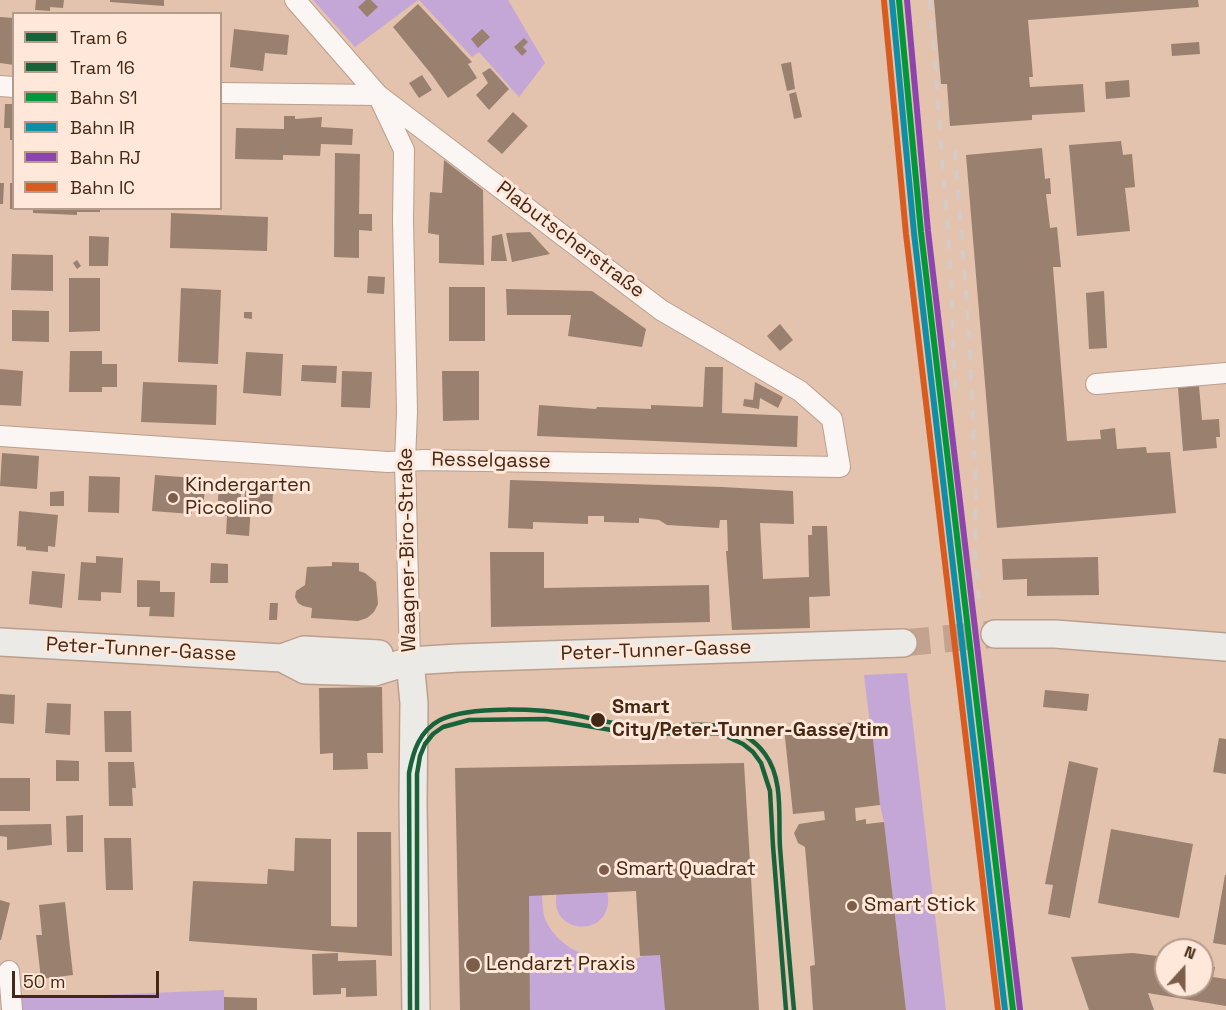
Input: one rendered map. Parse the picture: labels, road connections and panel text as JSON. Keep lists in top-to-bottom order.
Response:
{
  "streets": {
    "main road": ["Waagner-Biro-Straße", "Peter-Tunner-Gasse"],
    "street": ["Plabutscherstraße", "Resselgasse"]
  },
  "crossings": [
    ["Plabutscherstraße", "Resselgasse"],
    ["Plabutscherstraße", "Waagner-Biro-Straße"],
    ["Resselgasse", "Waagner-Biro-Straße"],
    ["Waagner-Biro-Straße", "Peter-Tunner-Gasse"]
  ],
  "places": [
    "Kindergarten Piccolino",
    "Smart City/Peter-Tunner-Gasse/tim",
    "Smart Quadrat",
    "Smart Stick",
    "Lendarzt Praxis"
  ],
  "lines": [
    "rail line S1",
    "rail line RJ",
    "rail line IR",
    "rail line IC",
    "tram line 6",
    "tram line 16"
  ],
  "legend": [
    "Tram 6",
    "Tram 16",
    "Bahn S1",
    "Bahn IR",
    "Bahn RJ",
    "Bahn IC"
  ],
  "scale_bar": "50 m",
  "north": "top"
}
